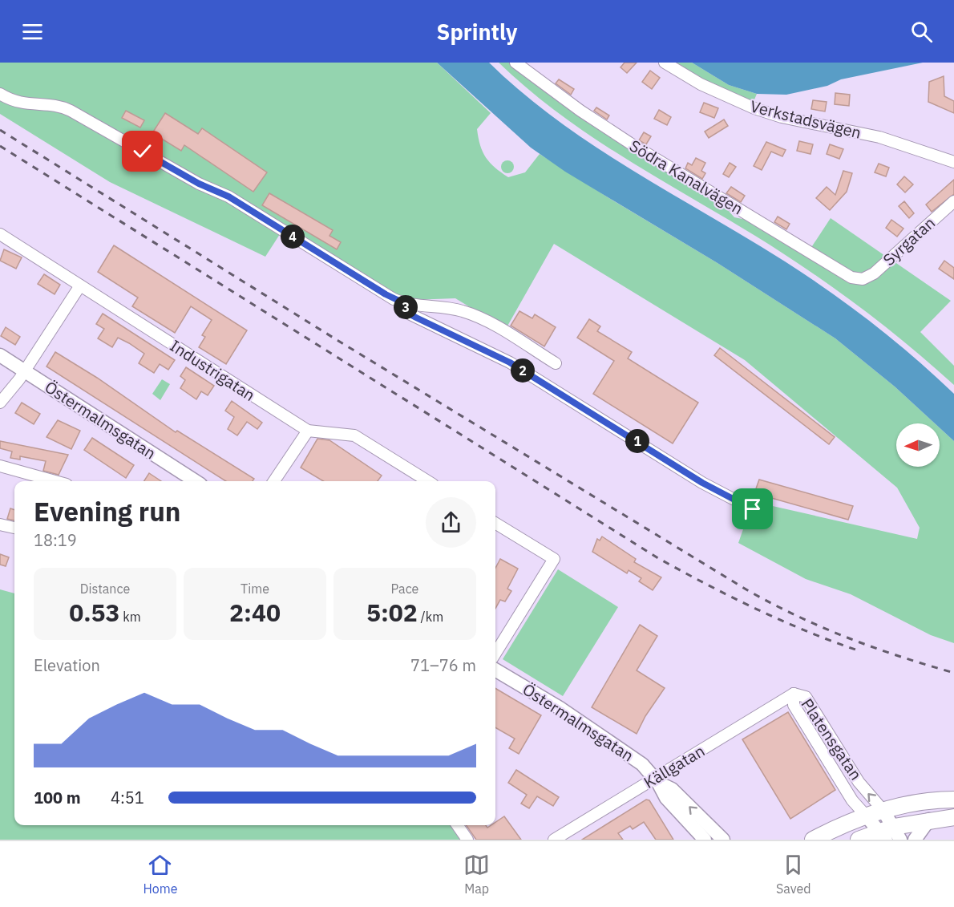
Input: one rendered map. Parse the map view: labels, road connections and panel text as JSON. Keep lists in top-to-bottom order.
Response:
{
  "streets": {
    "street": [
      "Verkstadsvägen",
      "Södra Kanalvägen",
      "Syrgatan",
      "Industrigatan",
      "Östermalmsgatan",
      "Platensgatan",
      "Källgatan"
    ]
  },
  "crossings": [
    ["Södra Kanalvägen", "Syrgatan"],
    ["Östermalmsgatan", "Källgatan"],
    ["Platensgatan", "Källgatan"]
  ],
  "north": "left",
  "page": {
    "header": "Sprintly",
    "pins": [
      "4",
      "3",
      "2",
      "1"
    ],
    "heading": ["Evening run", "18:19"],
    "stats": [
      ["Distance", "0.53 km"],
      ["Time", "2:40"],
      ["Pace", "5:02 /km"]
    ],
    "chart": ["Elevation", "71–76 m"],
    "list": [
      {
        "name": "100 m",
        "note": "4:51"
      }
    ],
    "tabs": ["Home", "Map", "Saved"]
  }
}
